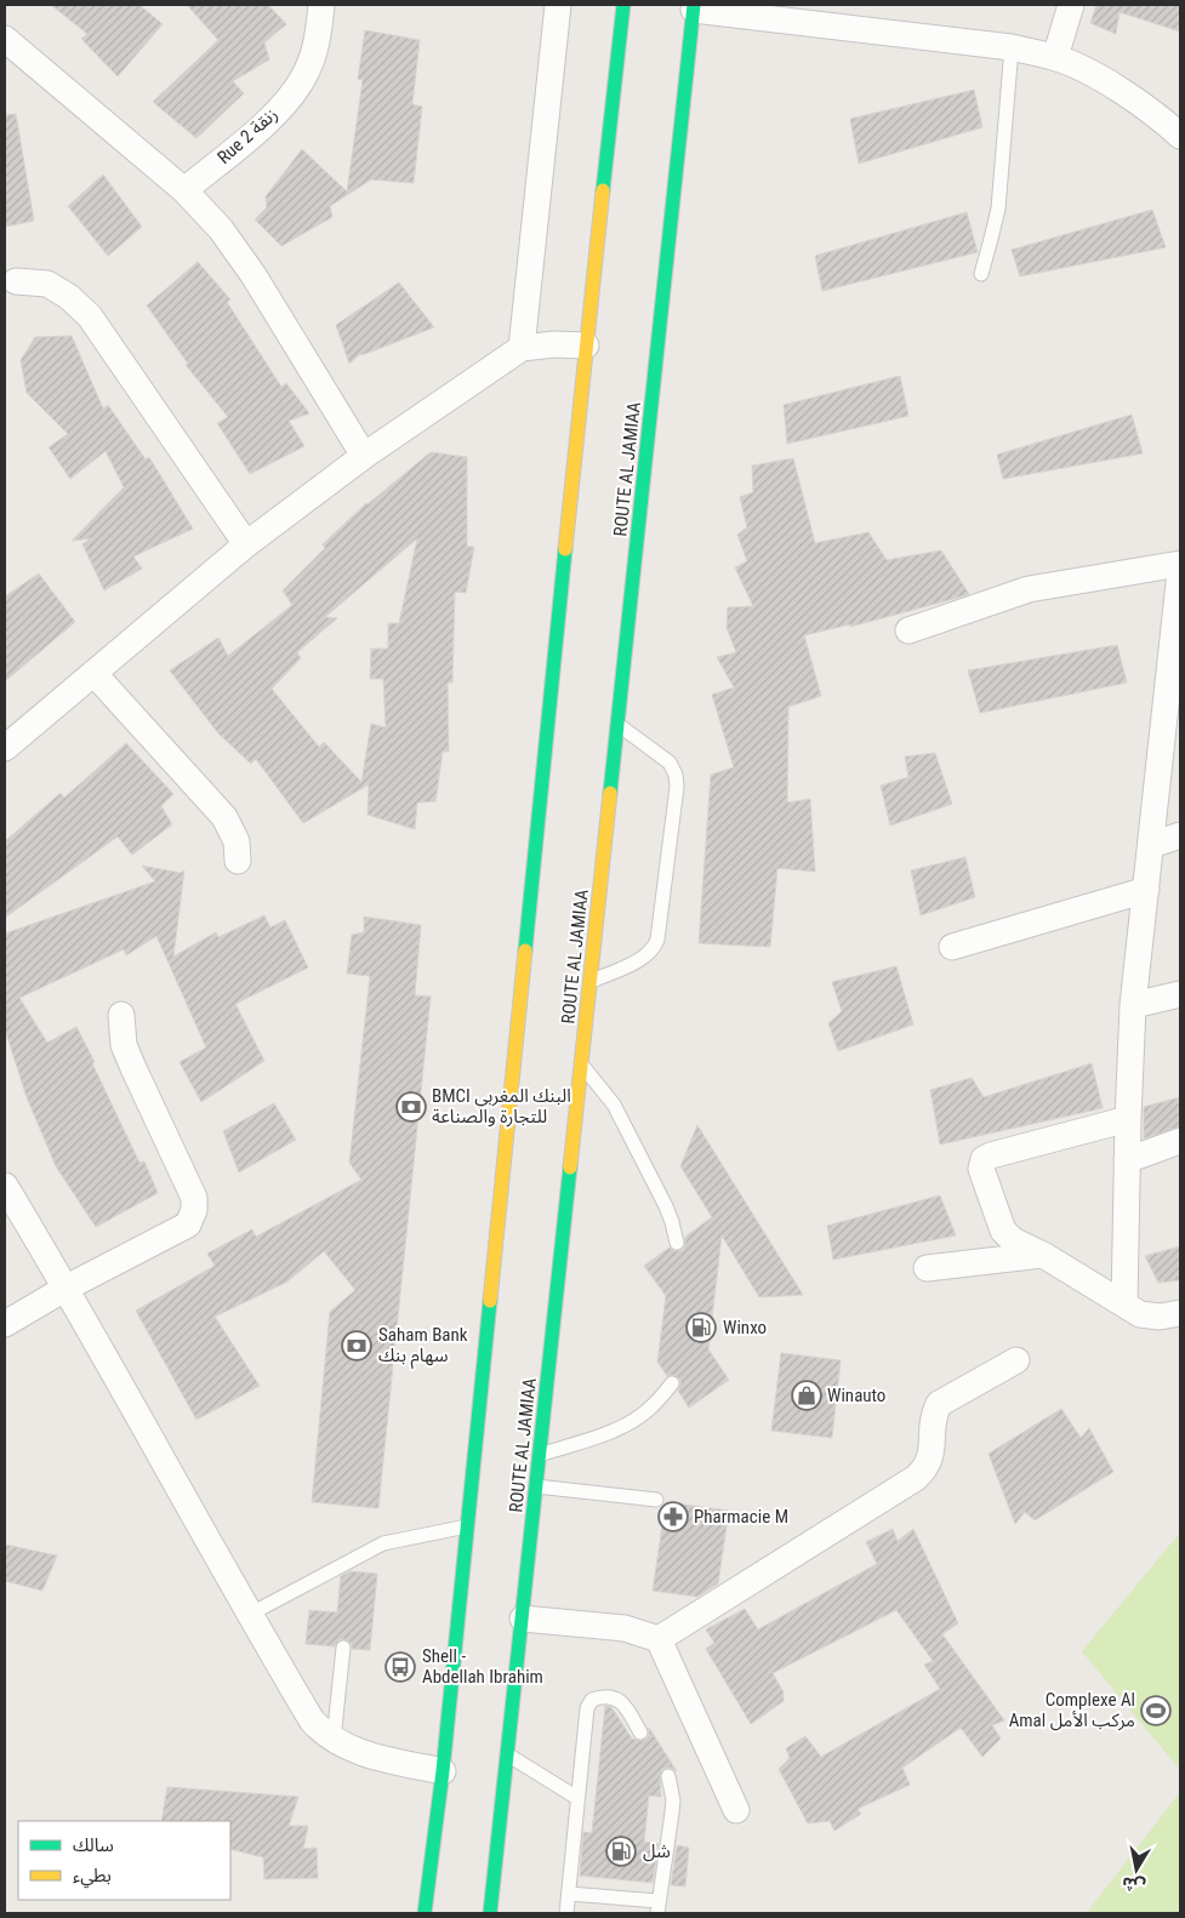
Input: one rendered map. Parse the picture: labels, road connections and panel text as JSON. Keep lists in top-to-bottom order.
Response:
{
  "streets": {
    "main road": ["ROUTE AL JAMIAA"],
    "street": ["Rue 2 زنقة"]
  },
  "places": {
    "bank": ["BMCI البنك المغربي للتجارة والصناعة", "Saham Bank سهام بنك"],
    "fuel station": ["Winxo", "شل"],
    "shop": ["Winauto"],
    "pharmacy": ["Pharmacie M"],
    "bus stop": ["Shell - Abdellah Ibrahim"],
    "sports": ["Complexe Al Amal مركب الأمل"]
  },
  "legend": ["سالك", "بطيء"],
  "north": "bottom"
}
